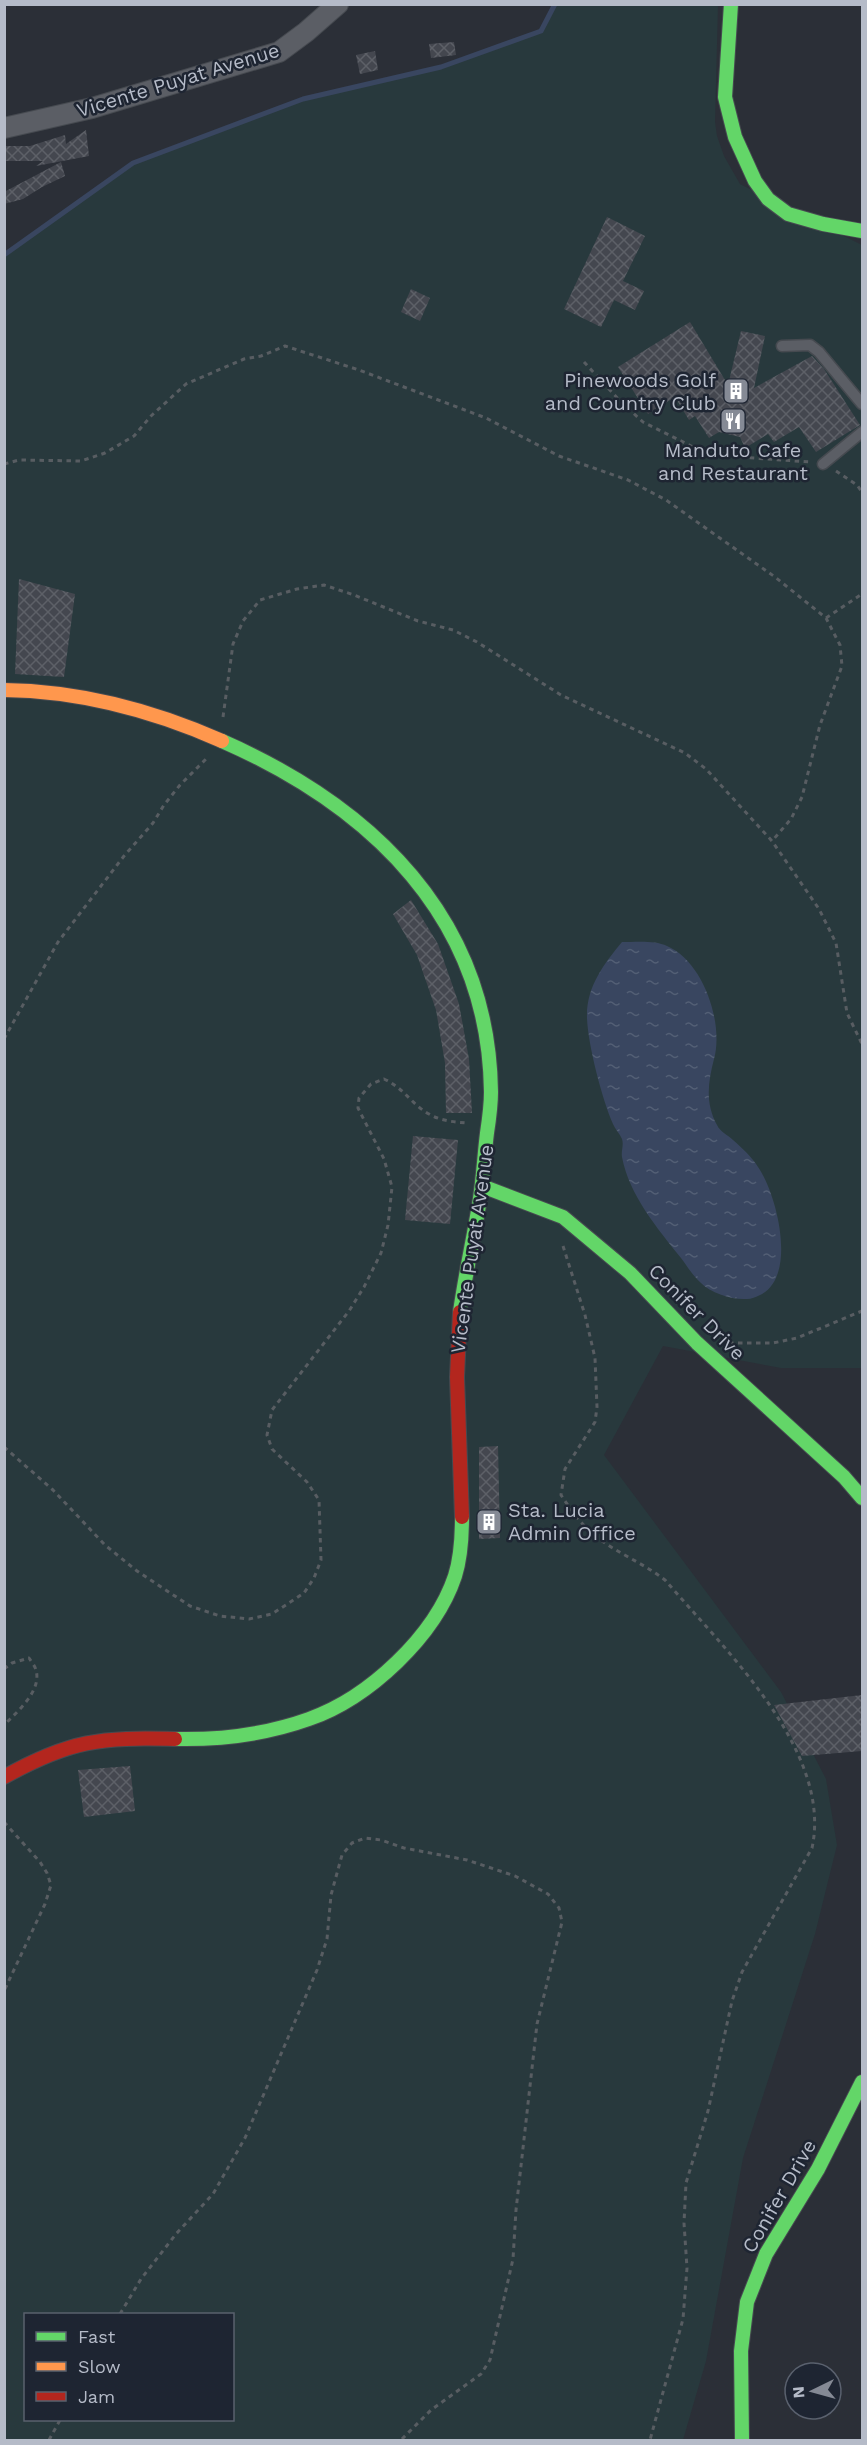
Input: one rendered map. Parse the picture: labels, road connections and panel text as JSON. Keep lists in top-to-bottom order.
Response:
{
  "streets": {
    "street": ["Vicente Puyat Avenue", "Conifer Drive"]
  },
  "crossings": [
    ["Vicente Puyat Avenue", "Conifer Drive"]
  ],
  "places": {
    "building": ["Pinewoods Golf and Country Club", "Sta. Lucia Admin Office"],
    "restaurant": ["Manduto Cafe and Restaurant"]
  },
  "legend": ["Fast", "Slow", "Jam"],
  "north": "left"
}
